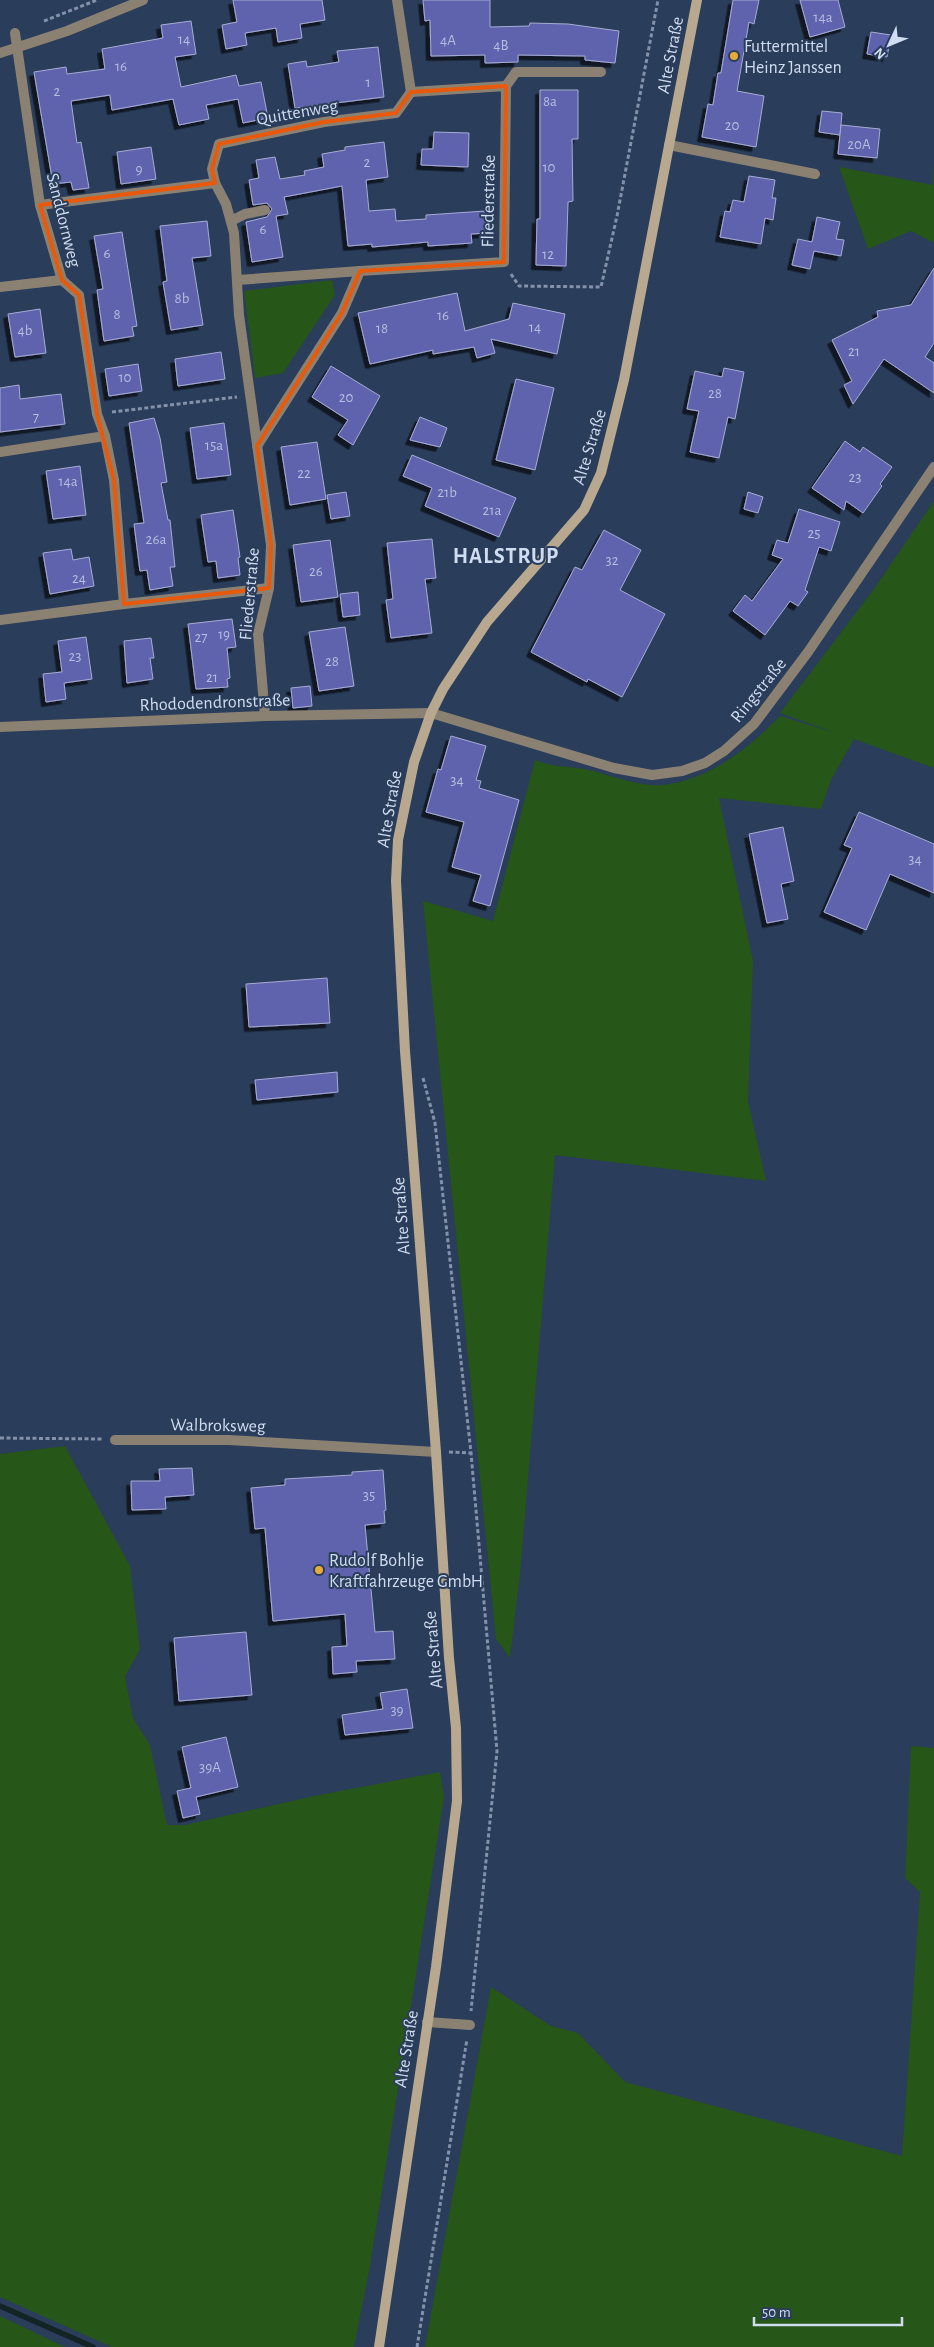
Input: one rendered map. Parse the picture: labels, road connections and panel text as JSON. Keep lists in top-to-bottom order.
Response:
{
  "streets": {
    "street": [
      "Alte Straße",
      "Quittenweg",
      "Fliederstraße",
      "Sanddornweg",
      "Ringstraße",
      "Rhododendronstraße",
      "Walbroksweg"
    ]
  },
  "crossings": [
    ["Alte Straße", "Ringstraße"],
    ["Alte Straße", "Rhododendronstraße"],
    ["Alte Straße", "Walbroksweg"],
    ["Quittenweg", "Fliederstraße"],
    ["Fliederstraße", "Rhododendronstraße"],
    ["Ringstraße", "Rhododendronstraße"]
  ],
  "districts": ["HALSTRUP"],
  "places": ["Futtermittel Heinz Janssen", "Rudolf Bohlje Kraftfahrzeuge GmbH"],
  "house_numbers": [
    "14a",
    "14",
    "4A",
    "4B",
    "16",
    "1",
    "2",
    "8a",
    "20",
    "20A",
    "2",
    "10",
    "9",
    "6",
    "6",
    "12",
    "8b",
    "8",
    "16",
    "14",
    "18",
    "4b",
    "21",
    "10",
    "28",
    "20",
    "7",
    "15a",
    "22",
    "23",
    "14a",
    "21b",
    "21a",
    "25",
    "26a",
    "32",
    "26",
    "24",
    "19",
    "27",
    "23",
    "28",
    "21",
    "34",
    "34",
    "35",
    "39",
    "39A"
  ],
  "scale_bar": "50 m",
  "north": "bottom left"
}
